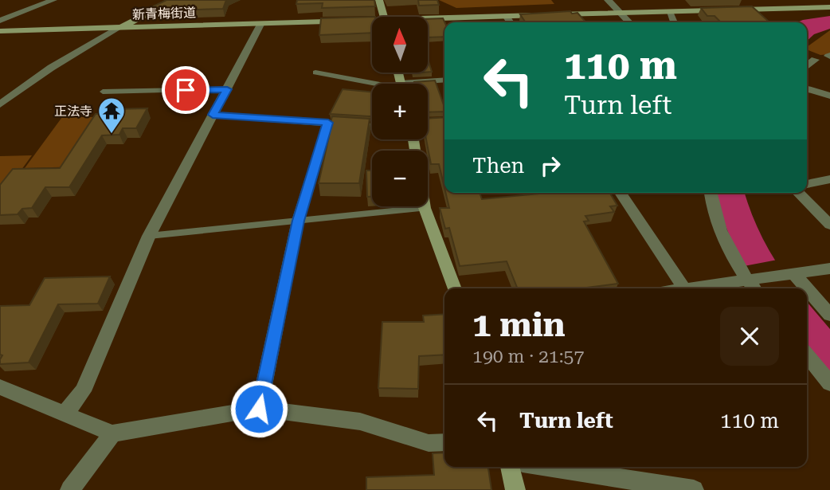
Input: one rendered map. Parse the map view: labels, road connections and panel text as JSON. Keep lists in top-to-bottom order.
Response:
{
  "streets": {
    "main road": ["新青梅街道"]
  },
  "places": {
    "temple": ["正法寺"]
  },
  "north": "top",
  "page": {
    "map_buttons": ["+", "−"],
    "turn": ["110 m", "Turn left"],
    "then": "Then",
    "heading": ["1 min", "190 m · 21:57"],
    "list": [
      {
        "name": "Turn left",
        "value": "110 m"
      }
    ]
  }
}
